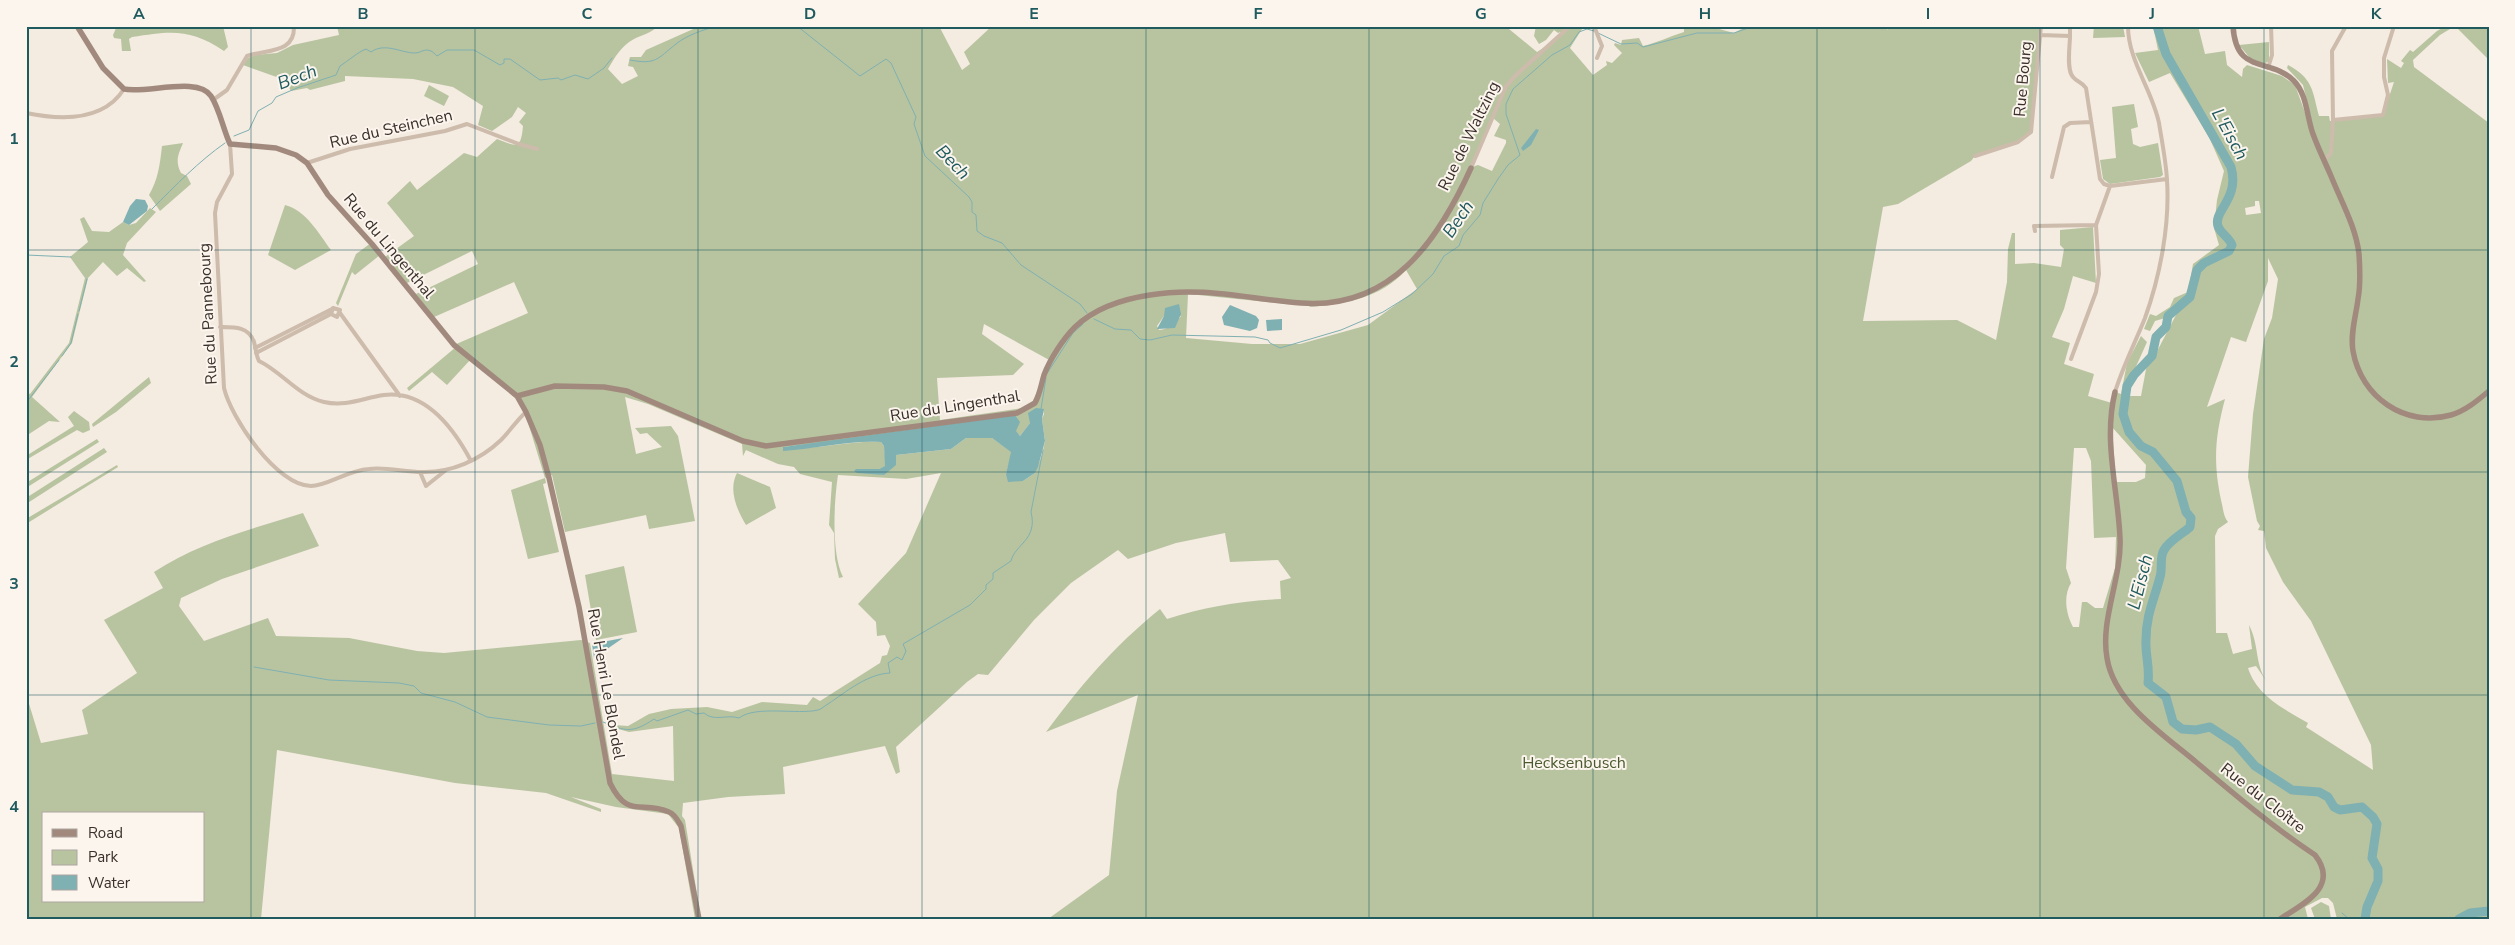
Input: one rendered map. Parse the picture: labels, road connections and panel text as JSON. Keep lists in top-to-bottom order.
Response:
{
  "streets": {
    "street": [
      "Rue Bourg",
      "Rue du Steinchen",
      "Rue de Waltzing",
      "Rue du Lingenthal",
      "Rue du Pannebourg",
      "Rue Henri Le Blondel",
      "Rue du Cloître"
    ]
  },
  "crossings": [
    ["Rue du Steinchen", "Rue du Lingenthal"],
    ["Rue de Waltzing", "Rue du Lingenthal"],
    ["Rue du Lingenthal", "Rue du Pannebourg"],
    ["Rue du Lingenthal", "Rue Henri Le Blondel"],
    ["Rue du Pannebourg", "Rue Henri Le Blondel"]
  ],
  "water": ["Bech", "L'Eisch"],
  "parks": ["Hecksenbusch"],
  "legend": ["Road", "Park", "Water"],
  "grid": {
    "columns": [
      "A",
      "B",
      "C",
      "D",
      "E",
      "F",
      "G",
      "H",
      "I",
      "J",
      "K"
    ],
    "rows": [
      "1",
      "2",
      "3",
      "4"
    ]
  }
}
